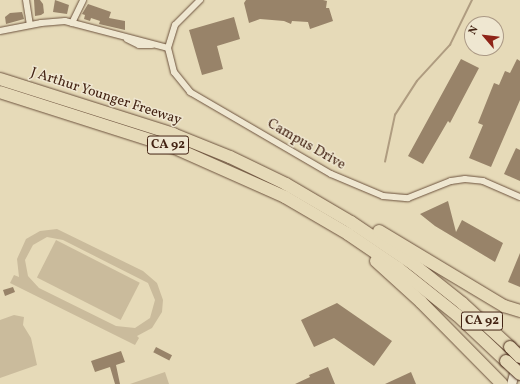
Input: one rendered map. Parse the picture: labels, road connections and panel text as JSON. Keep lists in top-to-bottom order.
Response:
{
  "streets": {
    "highway": ["J Arthur Younger Freeway", "CA 92"],
    "street": ["Campus Drive"]
  },
  "north": "top left"
}
